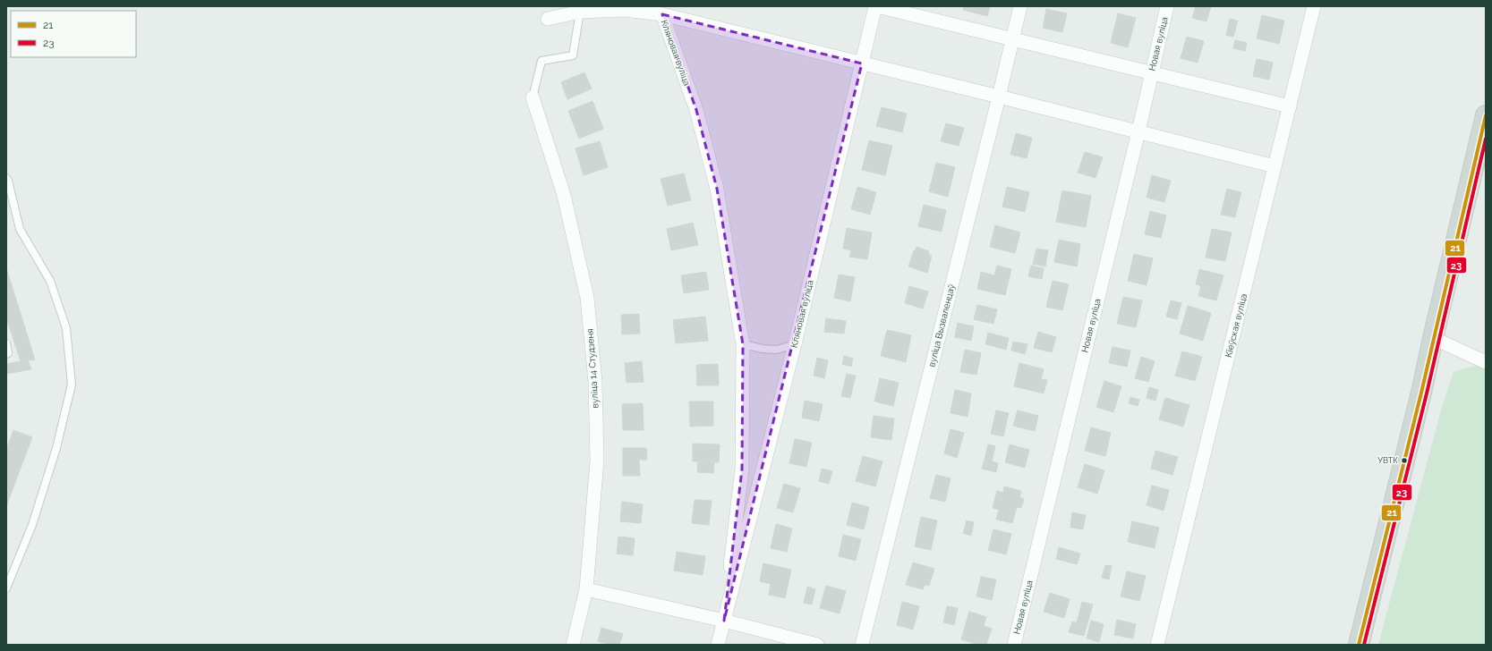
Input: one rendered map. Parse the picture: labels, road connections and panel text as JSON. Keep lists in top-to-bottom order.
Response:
{
  "streets": {
    "street": [
      "Новая вуліца",
      "Кляновая вуліца",
      "вуліца Вызваленцаў",
      "Кіеўская вуліца",
      "вуліца 14 Студзеня"
    ]
  },
  "places": ["УВТК"],
  "lines": ["transit line 21", "transit line 23"],
  "legend": ["21", "23"]
}
